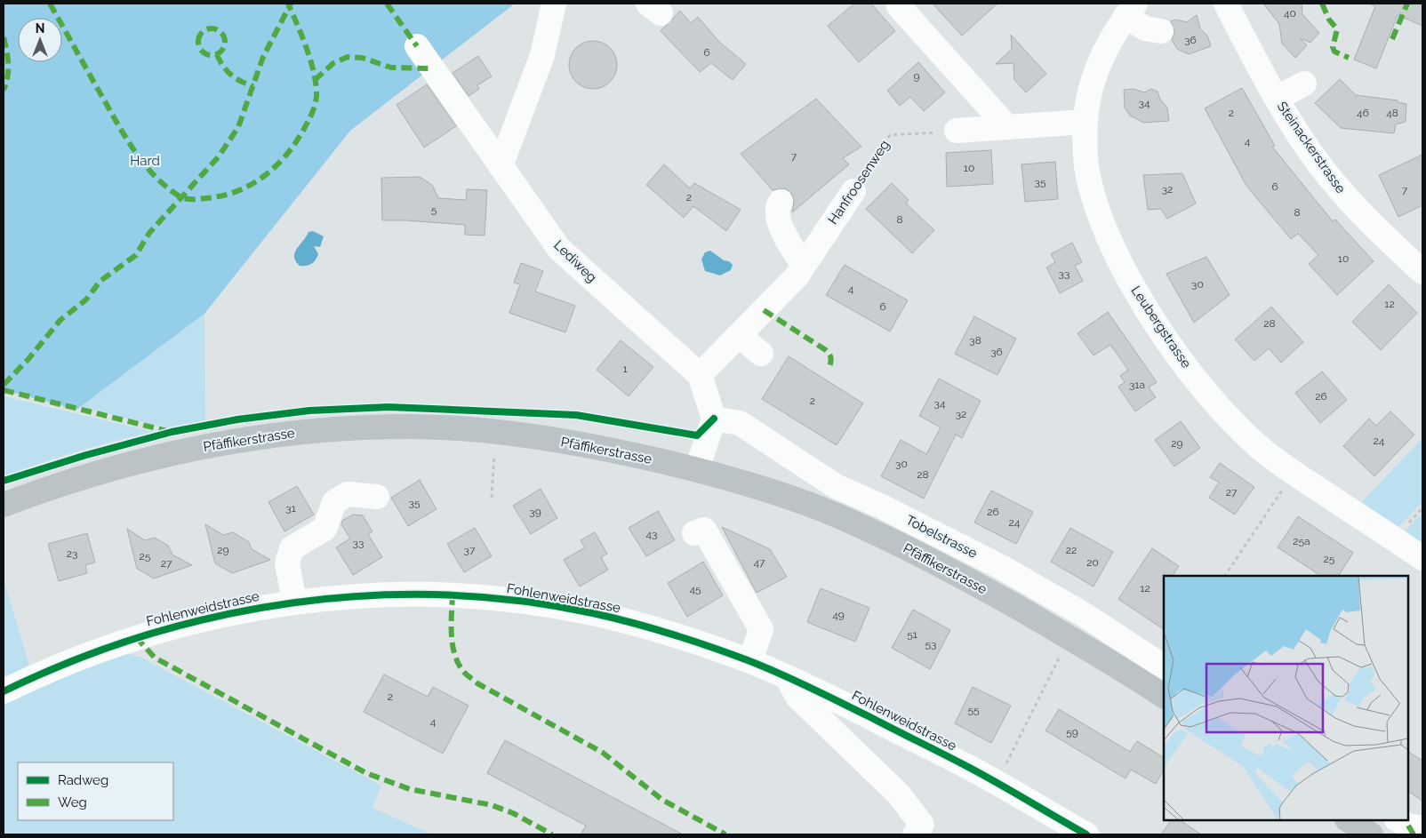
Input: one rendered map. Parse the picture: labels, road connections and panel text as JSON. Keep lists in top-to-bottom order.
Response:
{
  "streets": {
    "main road": ["Pfäffikerstrasse"],
    "street": [
      "Steinackerstrasse",
      "Hanfroosenweg",
      "Lediweg",
      "Leubergstrasse",
      "Tobelstrasse",
      "Fohlenweidstrasse"
    ]
  },
  "crossings": [
    ["Hanfroosenweg", "Lediweg"]
  ],
  "parks": ["Hard"],
  "house_numbers": [
    "40",
    "36",
    "6",
    "9",
    "34",
    "2",
    "46",
    "48",
    "4",
    "7",
    "10",
    "35",
    "6",
    "32",
    "7",
    "2",
    "5",
    "8",
    "8",
    "10",
    "33",
    "30",
    "4",
    "12",
    "6",
    "28",
    "38",
    "36",
    "1",
    "31a",
    "26",
    "2",
    "34",
    "32",
    "24",
    "29",
    "30",
    "28",
    "27",
    "35",
    "31",
    "39",
    "26",
    "24",
    "43",
    "25a",
    "33",
    "29",
    "37",
    "22",
    "23",
    "25",
    "25",
    "47",
    "20",
    "27",
    "12",
    "45",
    "49",
    "51",
    "53",
    "2",
    "55",
    "4",
    "59"
  ],
  "legend": ["Radweg", "Weg"],
  "north": "top"
}
